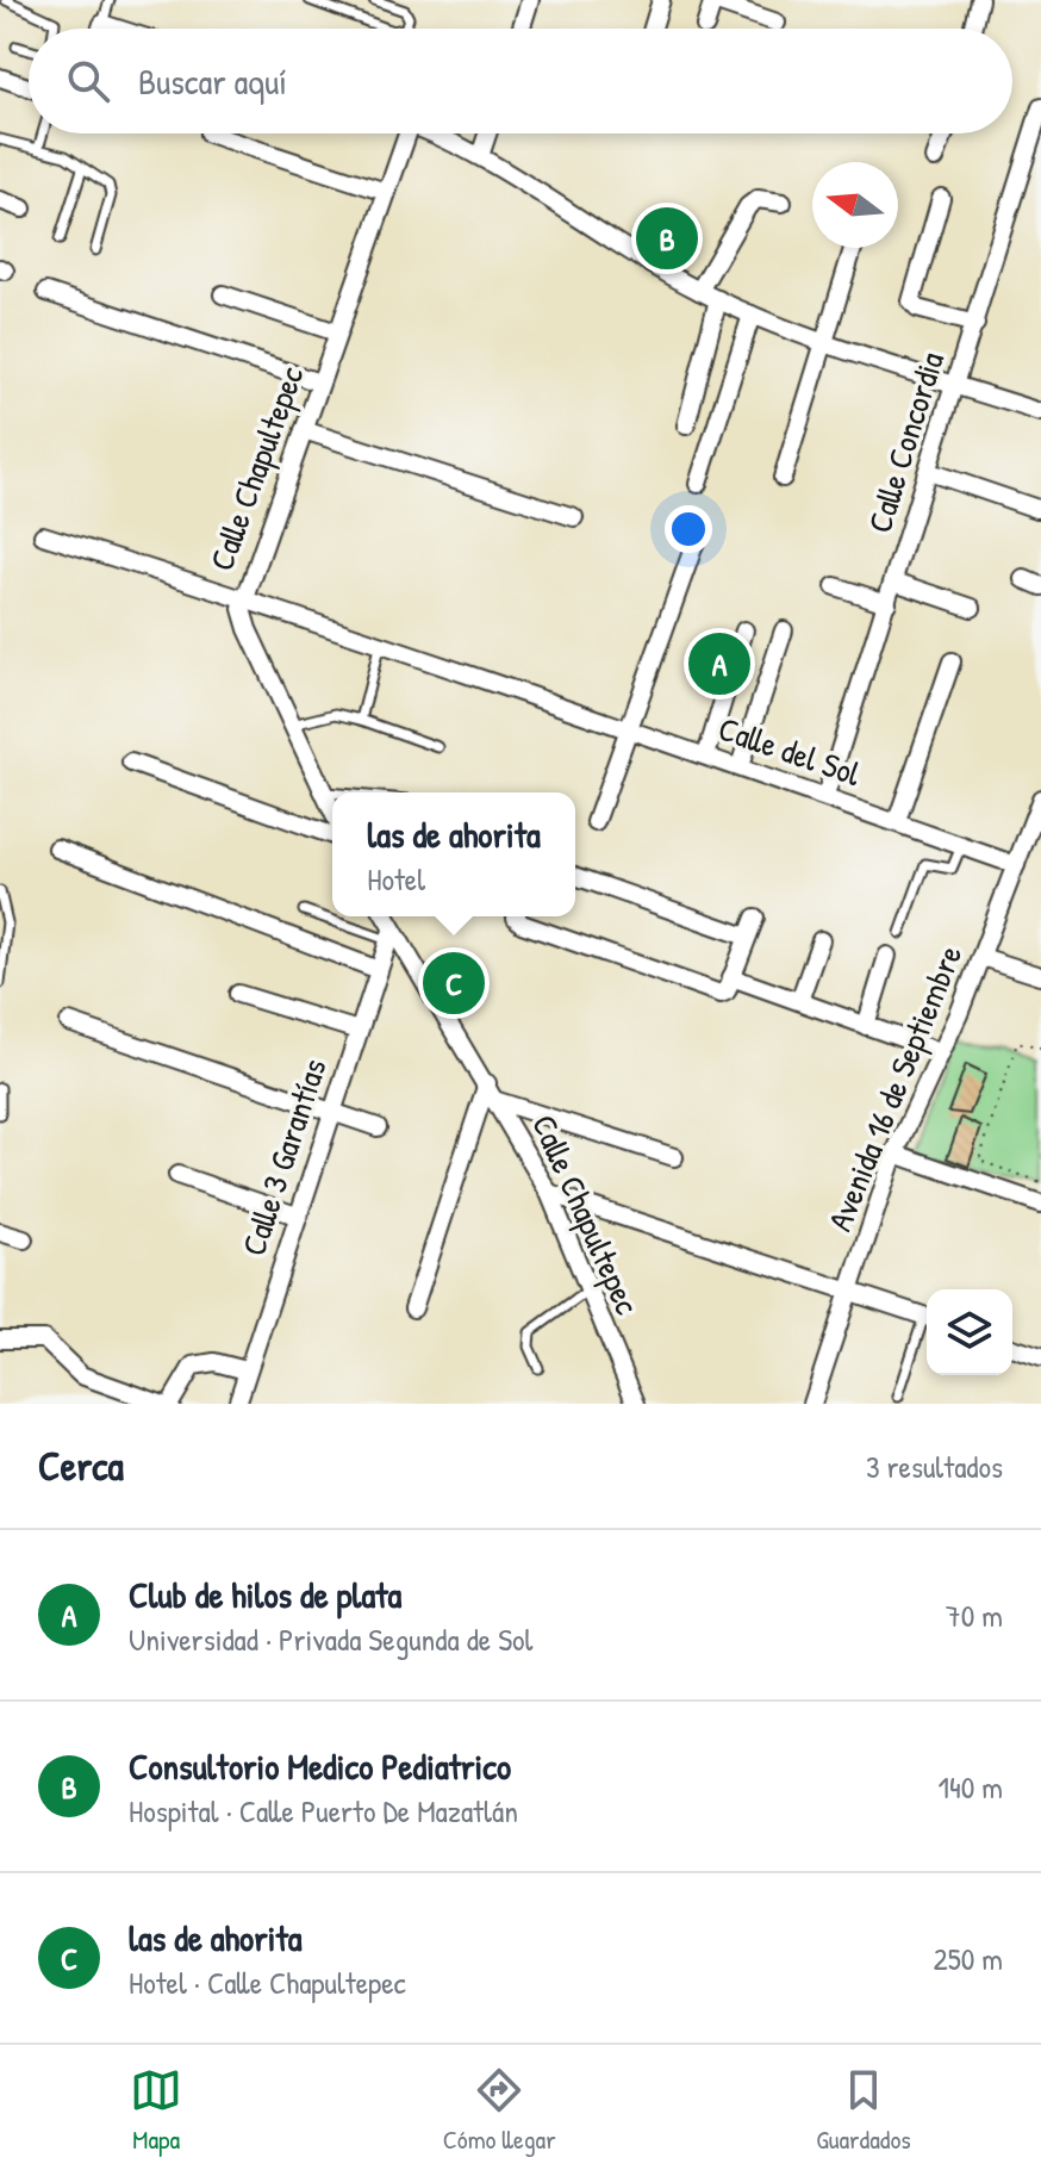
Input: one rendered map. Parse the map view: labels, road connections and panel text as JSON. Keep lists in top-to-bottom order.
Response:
{
  "streets": {
    "street": [
      "Calle Concordia",
      "Calle Chapultepec",
      "Calle del Sol",
      "Avenida 16 de Septiembre",
      "Calle 3 Garantías"
    ]
  },
  "crossings": [
    ["Calle Concordia", "Calle del Sol"],
    ["Calle Chapultepec", "Calle 3 Garantías"],
    ["Calle del Sol", "Avenida 16 de Septiembre"]
  ],
  "north": "left",
  "page": {
    "search": "Buscar aquí",
    "pins": ["B", "A", "C"],
    "popup": ["las de ahorita", "Hotel"],
    "heading": ["Cerca", "3 resultados"],
    "list": [
      {
        "mark": "A",
        "name": "Club de hilos de plata",
        "note": "Universidad · Privada Segunda de Sol",
        "value": "70 m"
      },
      {
        "mark": "B",
        "name": "Consultorio Medico Pediatrico",
        "note": "Hospital · Calle Puerto De Mazatlán",
        "value": "140 m"
      },
      {
        "mark": "C",
        "name": "las de ahorita",
        "note": "Hotel · Calle Chapultepec",
        "value": "250 m"
      }
    ],
    "nav": ["Mapa", "Cómo llegar", "Guardados"]
  }
}
